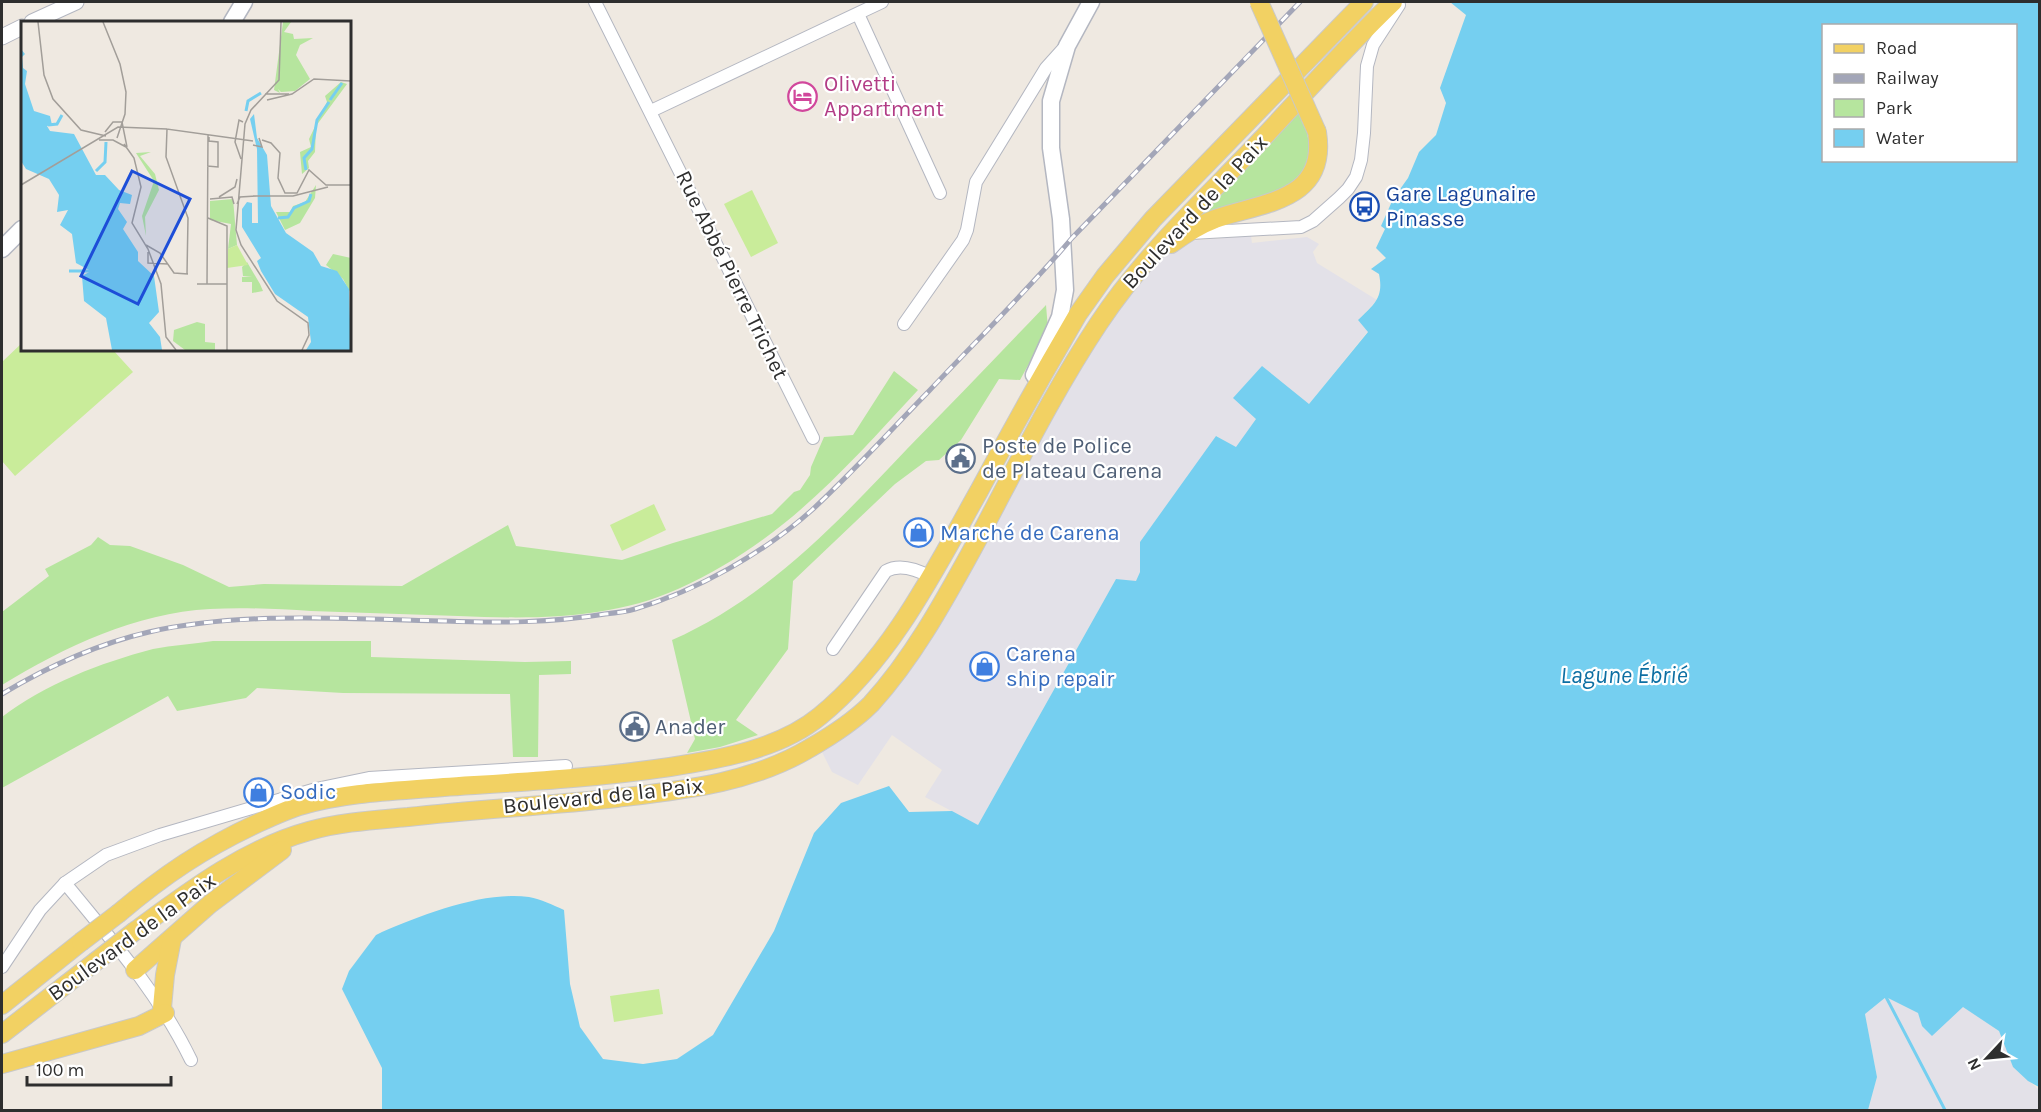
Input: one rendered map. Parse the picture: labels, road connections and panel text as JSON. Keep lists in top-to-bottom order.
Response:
{
  "streets": {
    "main road": ["Boulevard de la Paix"],
    "street": ["Rue Abbé Pierre Trichet"]
  },
  "water": ["Lagune Ébrié"],
  "places": {
    "hotel": ["Olivetti Appartment"],
    "bus stop": ["Gare Lagunaire Pinasse"],
    "public building": ["Poste de Police de Plateau Carena", "Anader"],
    "shop": ["Marché de Carena", "Carena ship repair", "Sodic"]
  },
  "legend": [
    "Road",
    "Railway",
    "Park",
    "Water"
  ],
  "scale_bar": "100 m",
  "north": "bottom left"
}
